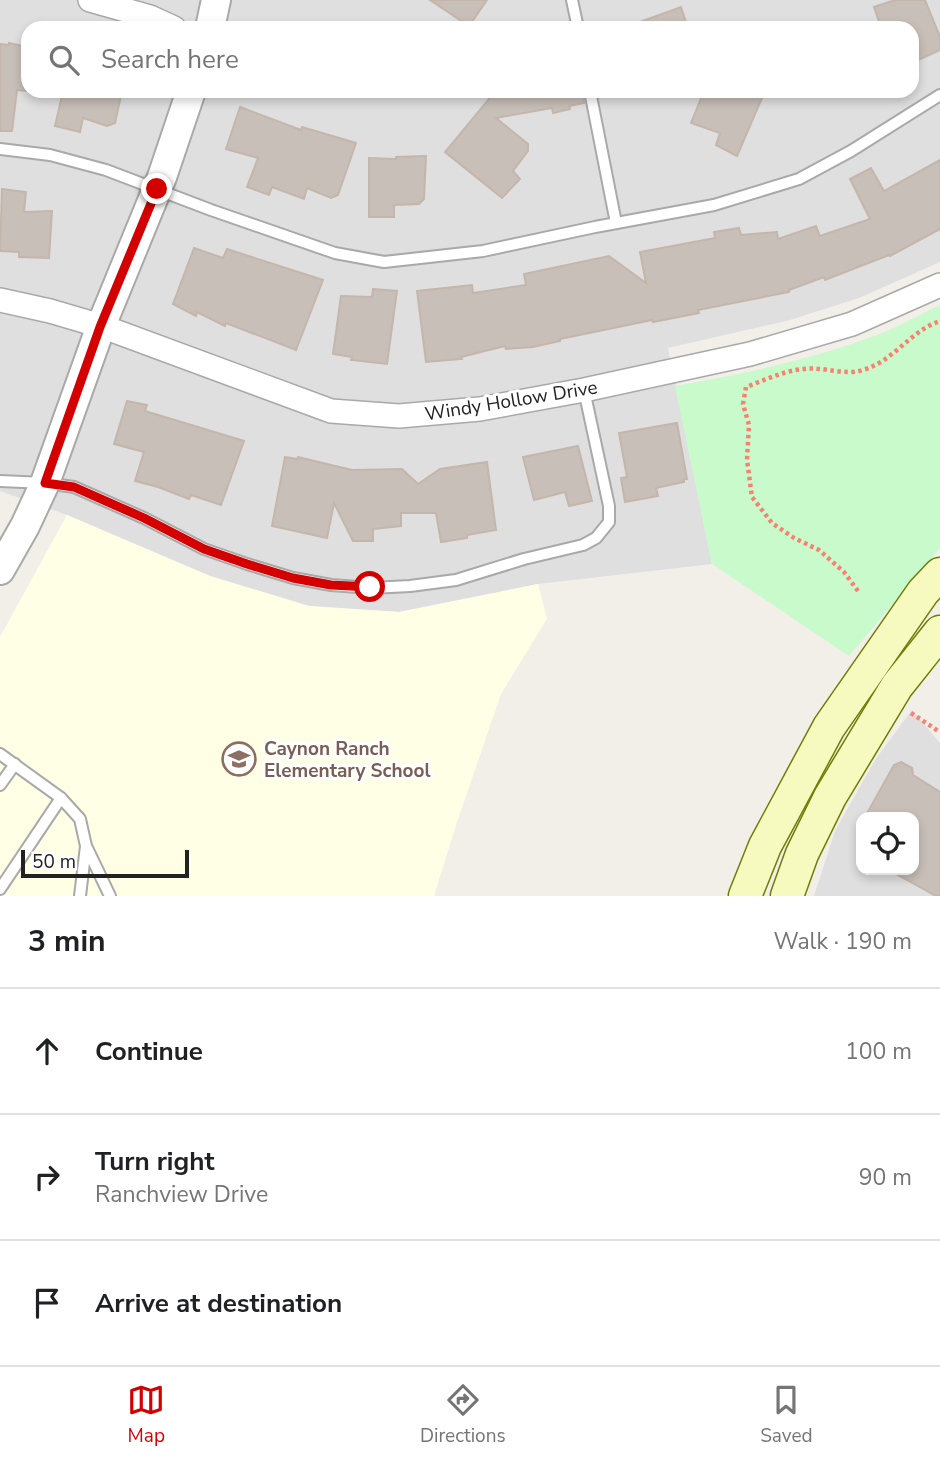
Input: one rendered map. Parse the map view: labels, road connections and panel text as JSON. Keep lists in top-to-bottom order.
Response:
{
  "streets": {
    "street": ["Windy Hollow Drive"]
  },
  "places": {
    "school or university": ["Caynon Ranch Elementary School"]
  },
  "scale_bar": "50 m",
  "page": {
    "search": "Search here",
    "scale": "50 m",
    "heading": ["3 min", "Walk · 190 m"],
    "list": [
      ["Continue", "100 m"],
      ["Turn right", "Ranchview Drive", "90 m"],
      "Arrive at destination"
    ],
    "nav": ["Map", "Directions", "Saved"]
  }
}
